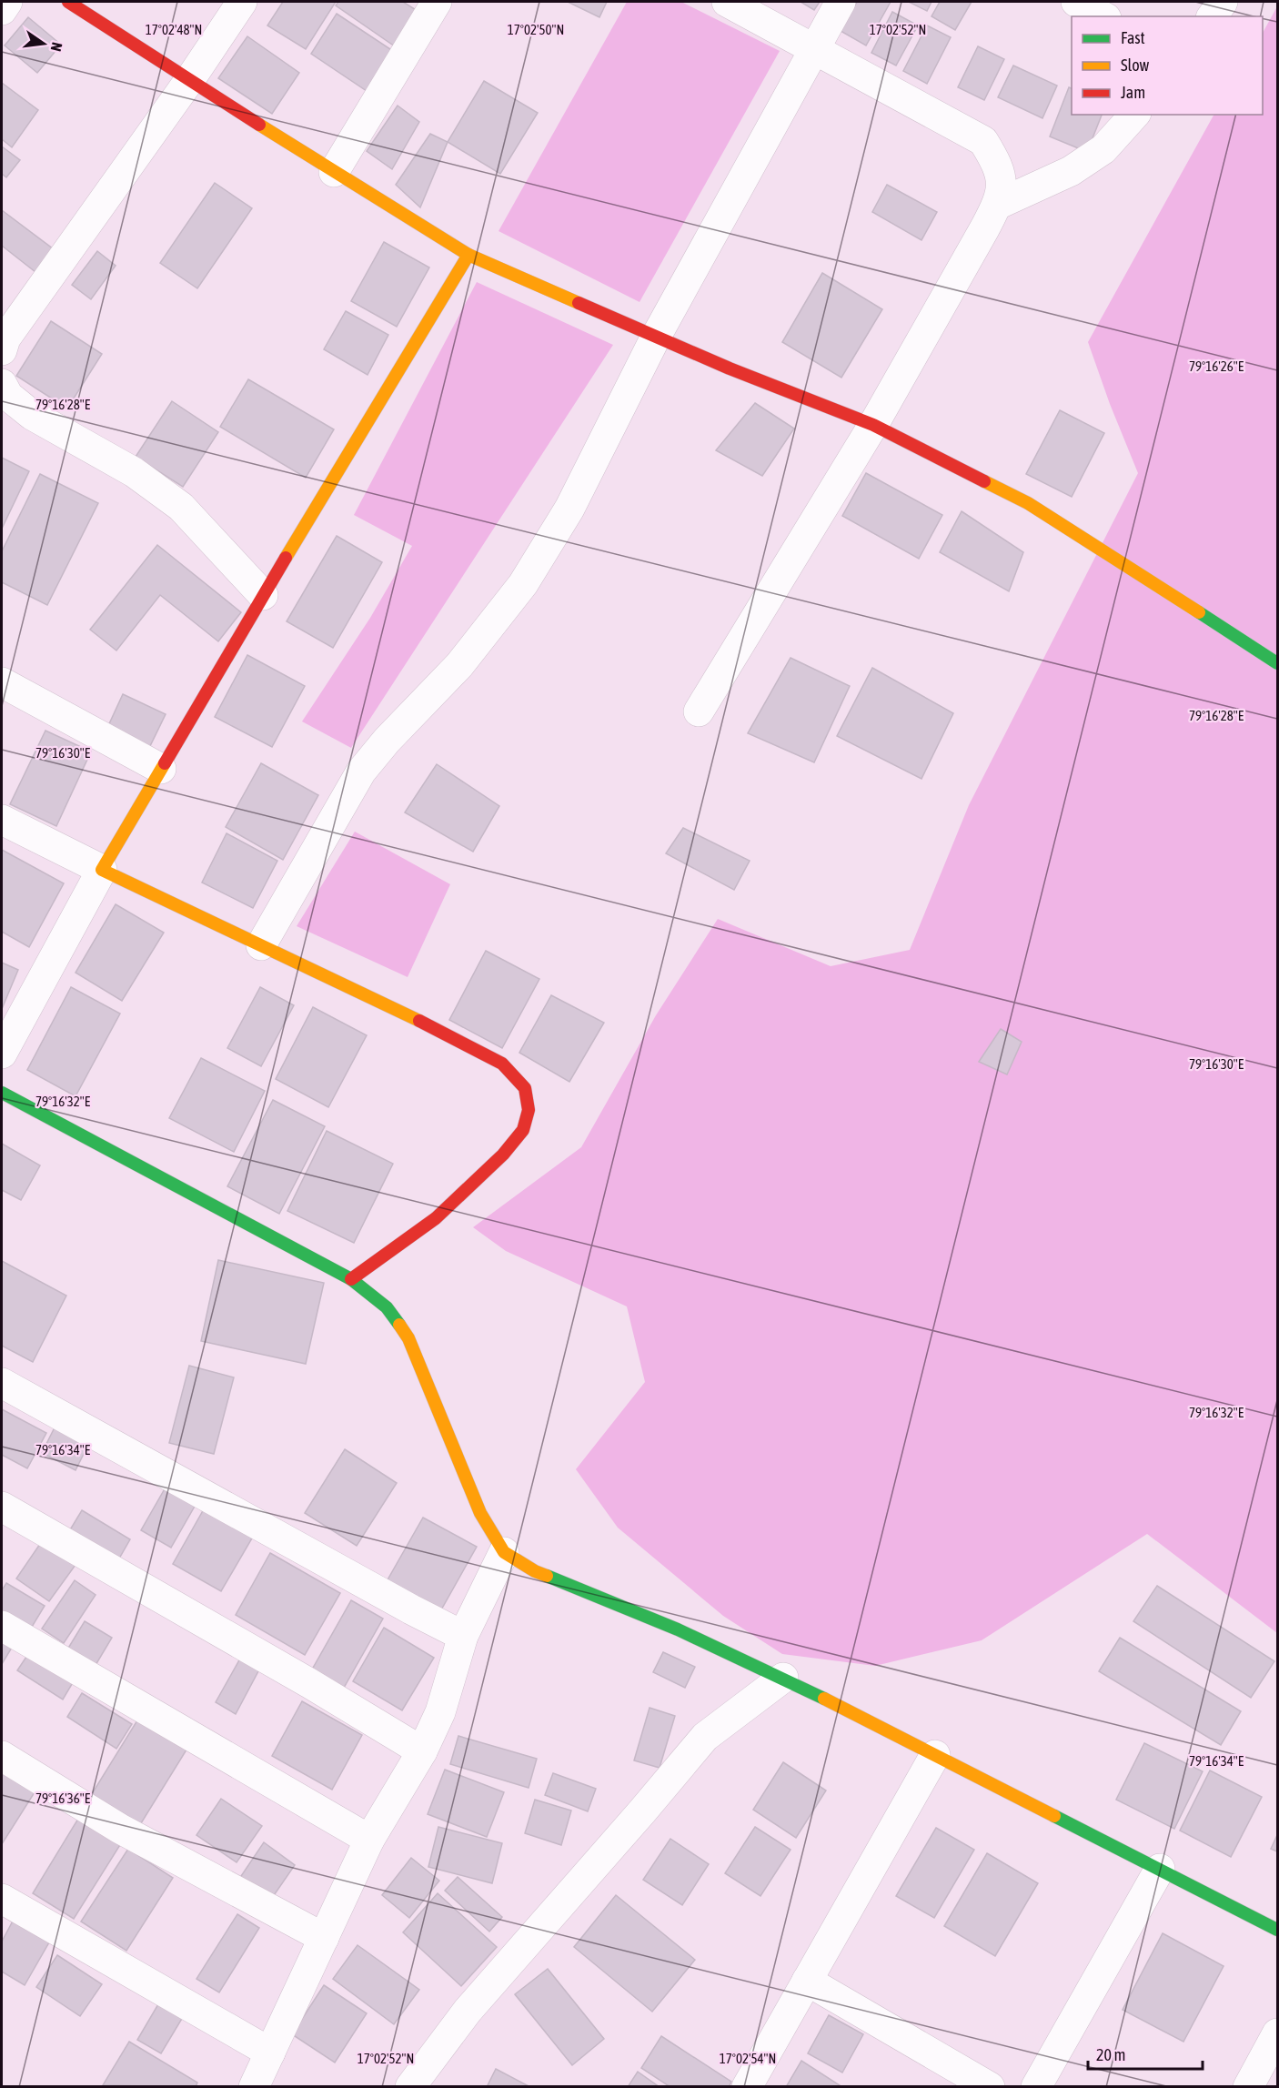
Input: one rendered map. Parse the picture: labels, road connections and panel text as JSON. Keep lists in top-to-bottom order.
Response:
{
  "legend": ["Fast", "Slow", "Jam"],
  "scale_bar": "20 m",
  "north": "right",
  "coordinates": [
    "17°02'48\"N",
    "17°02'50\"N",
    "17°02'52\"N",
    "79°16'26\"E",
    "79°16'28\"E",
    "79°16'30\"E",
    "79°16'32\"E",
    "79°16'34\"E",
    "79°16'36\"E",
    "17°02'54\"N"
  ]
}
